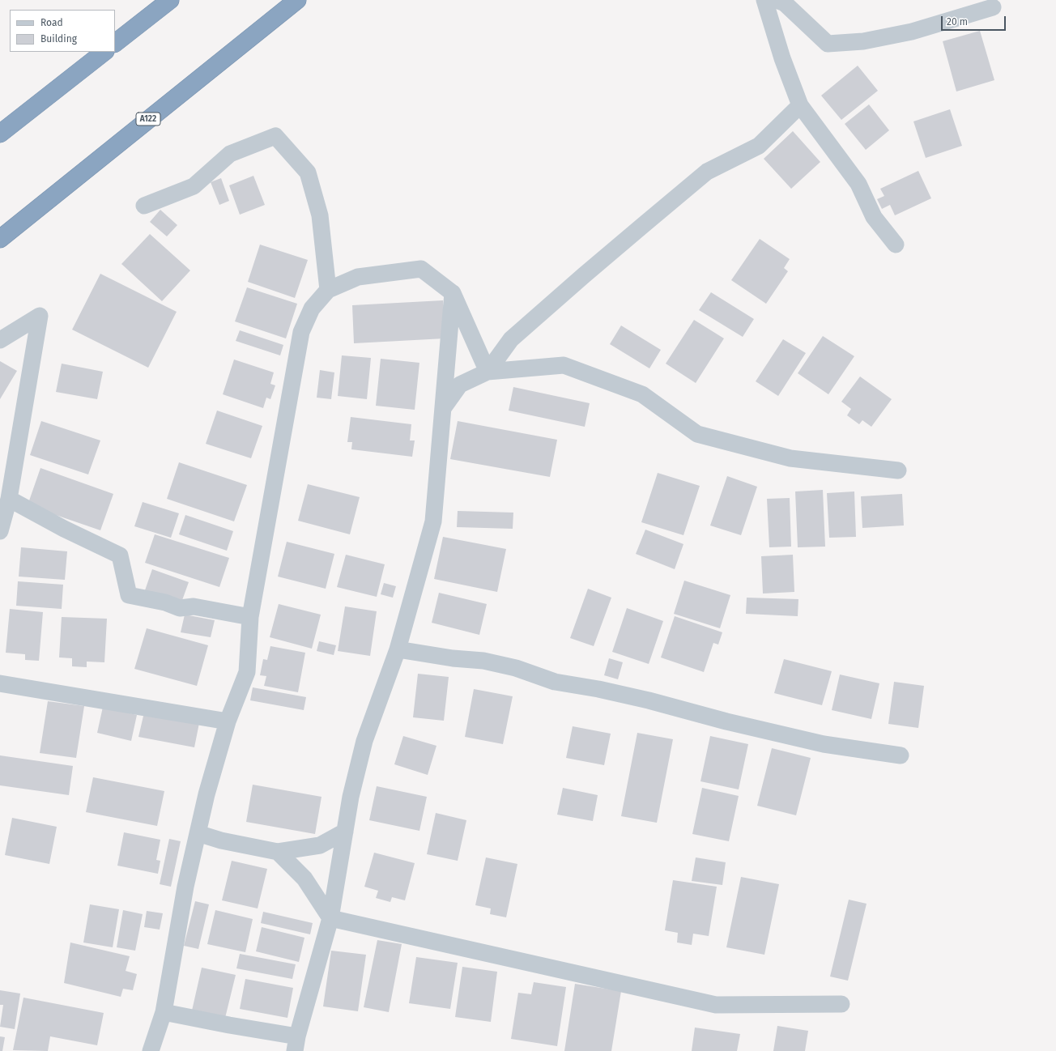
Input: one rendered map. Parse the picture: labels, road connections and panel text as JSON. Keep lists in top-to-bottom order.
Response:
{
  "streets": {
    "highway": ["A122"]
  },
  "legend": ["Road", "Building"],
  "scale_bar": "20 m"
}
